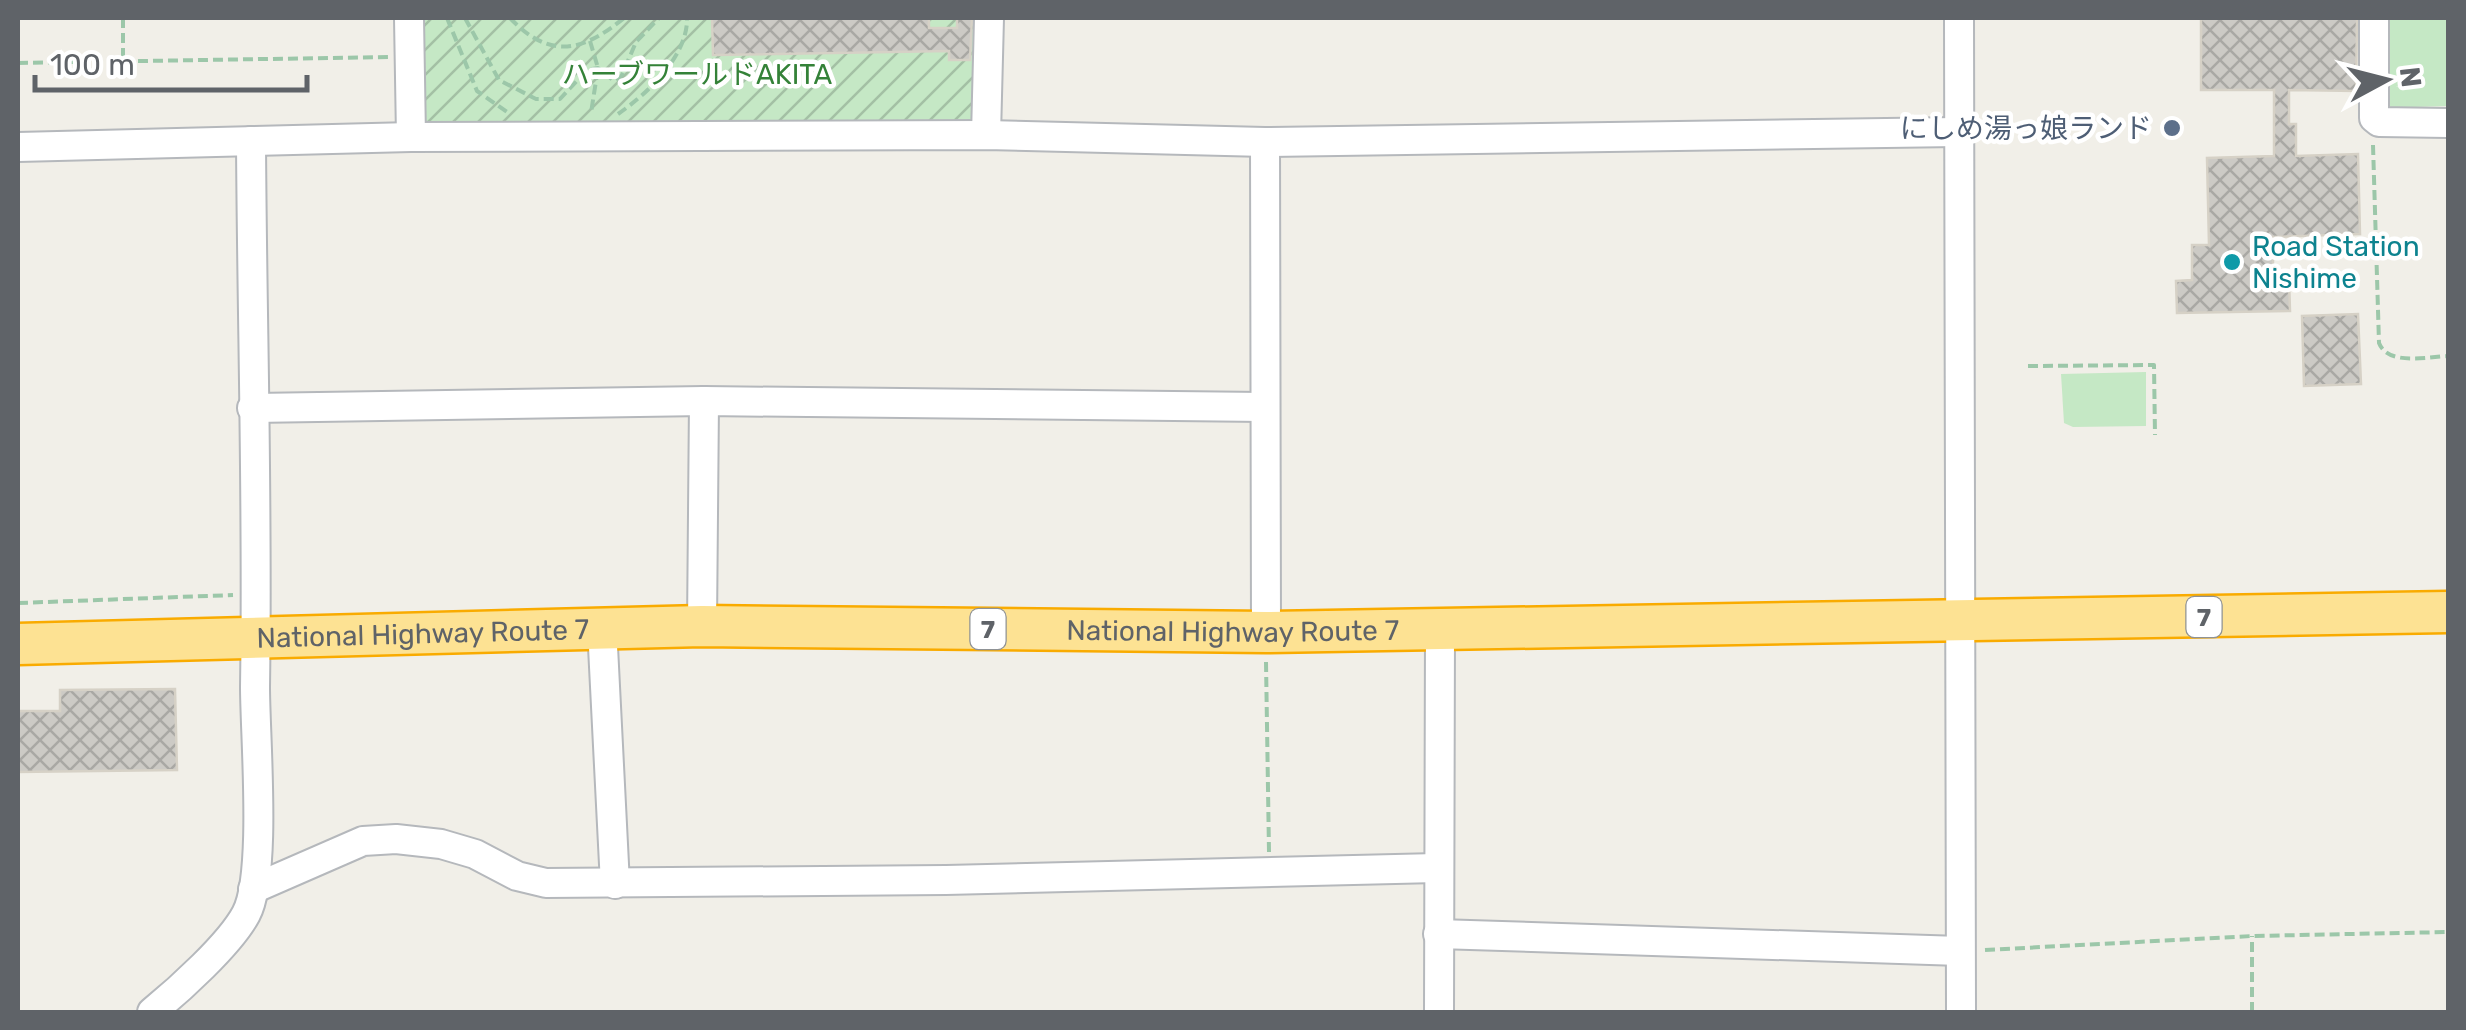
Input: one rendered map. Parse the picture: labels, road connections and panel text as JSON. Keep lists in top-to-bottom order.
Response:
{
  "streets": {
    "highway": ["7", "National Highway Route 7"]
  },
  "parks": ["ハーブワールドAKITA"],
  "places": ["にしめ湯っ娘ランド", "Road Station Nishime"],
  "scale_bar": "100 m",
  "north": "right"
}
